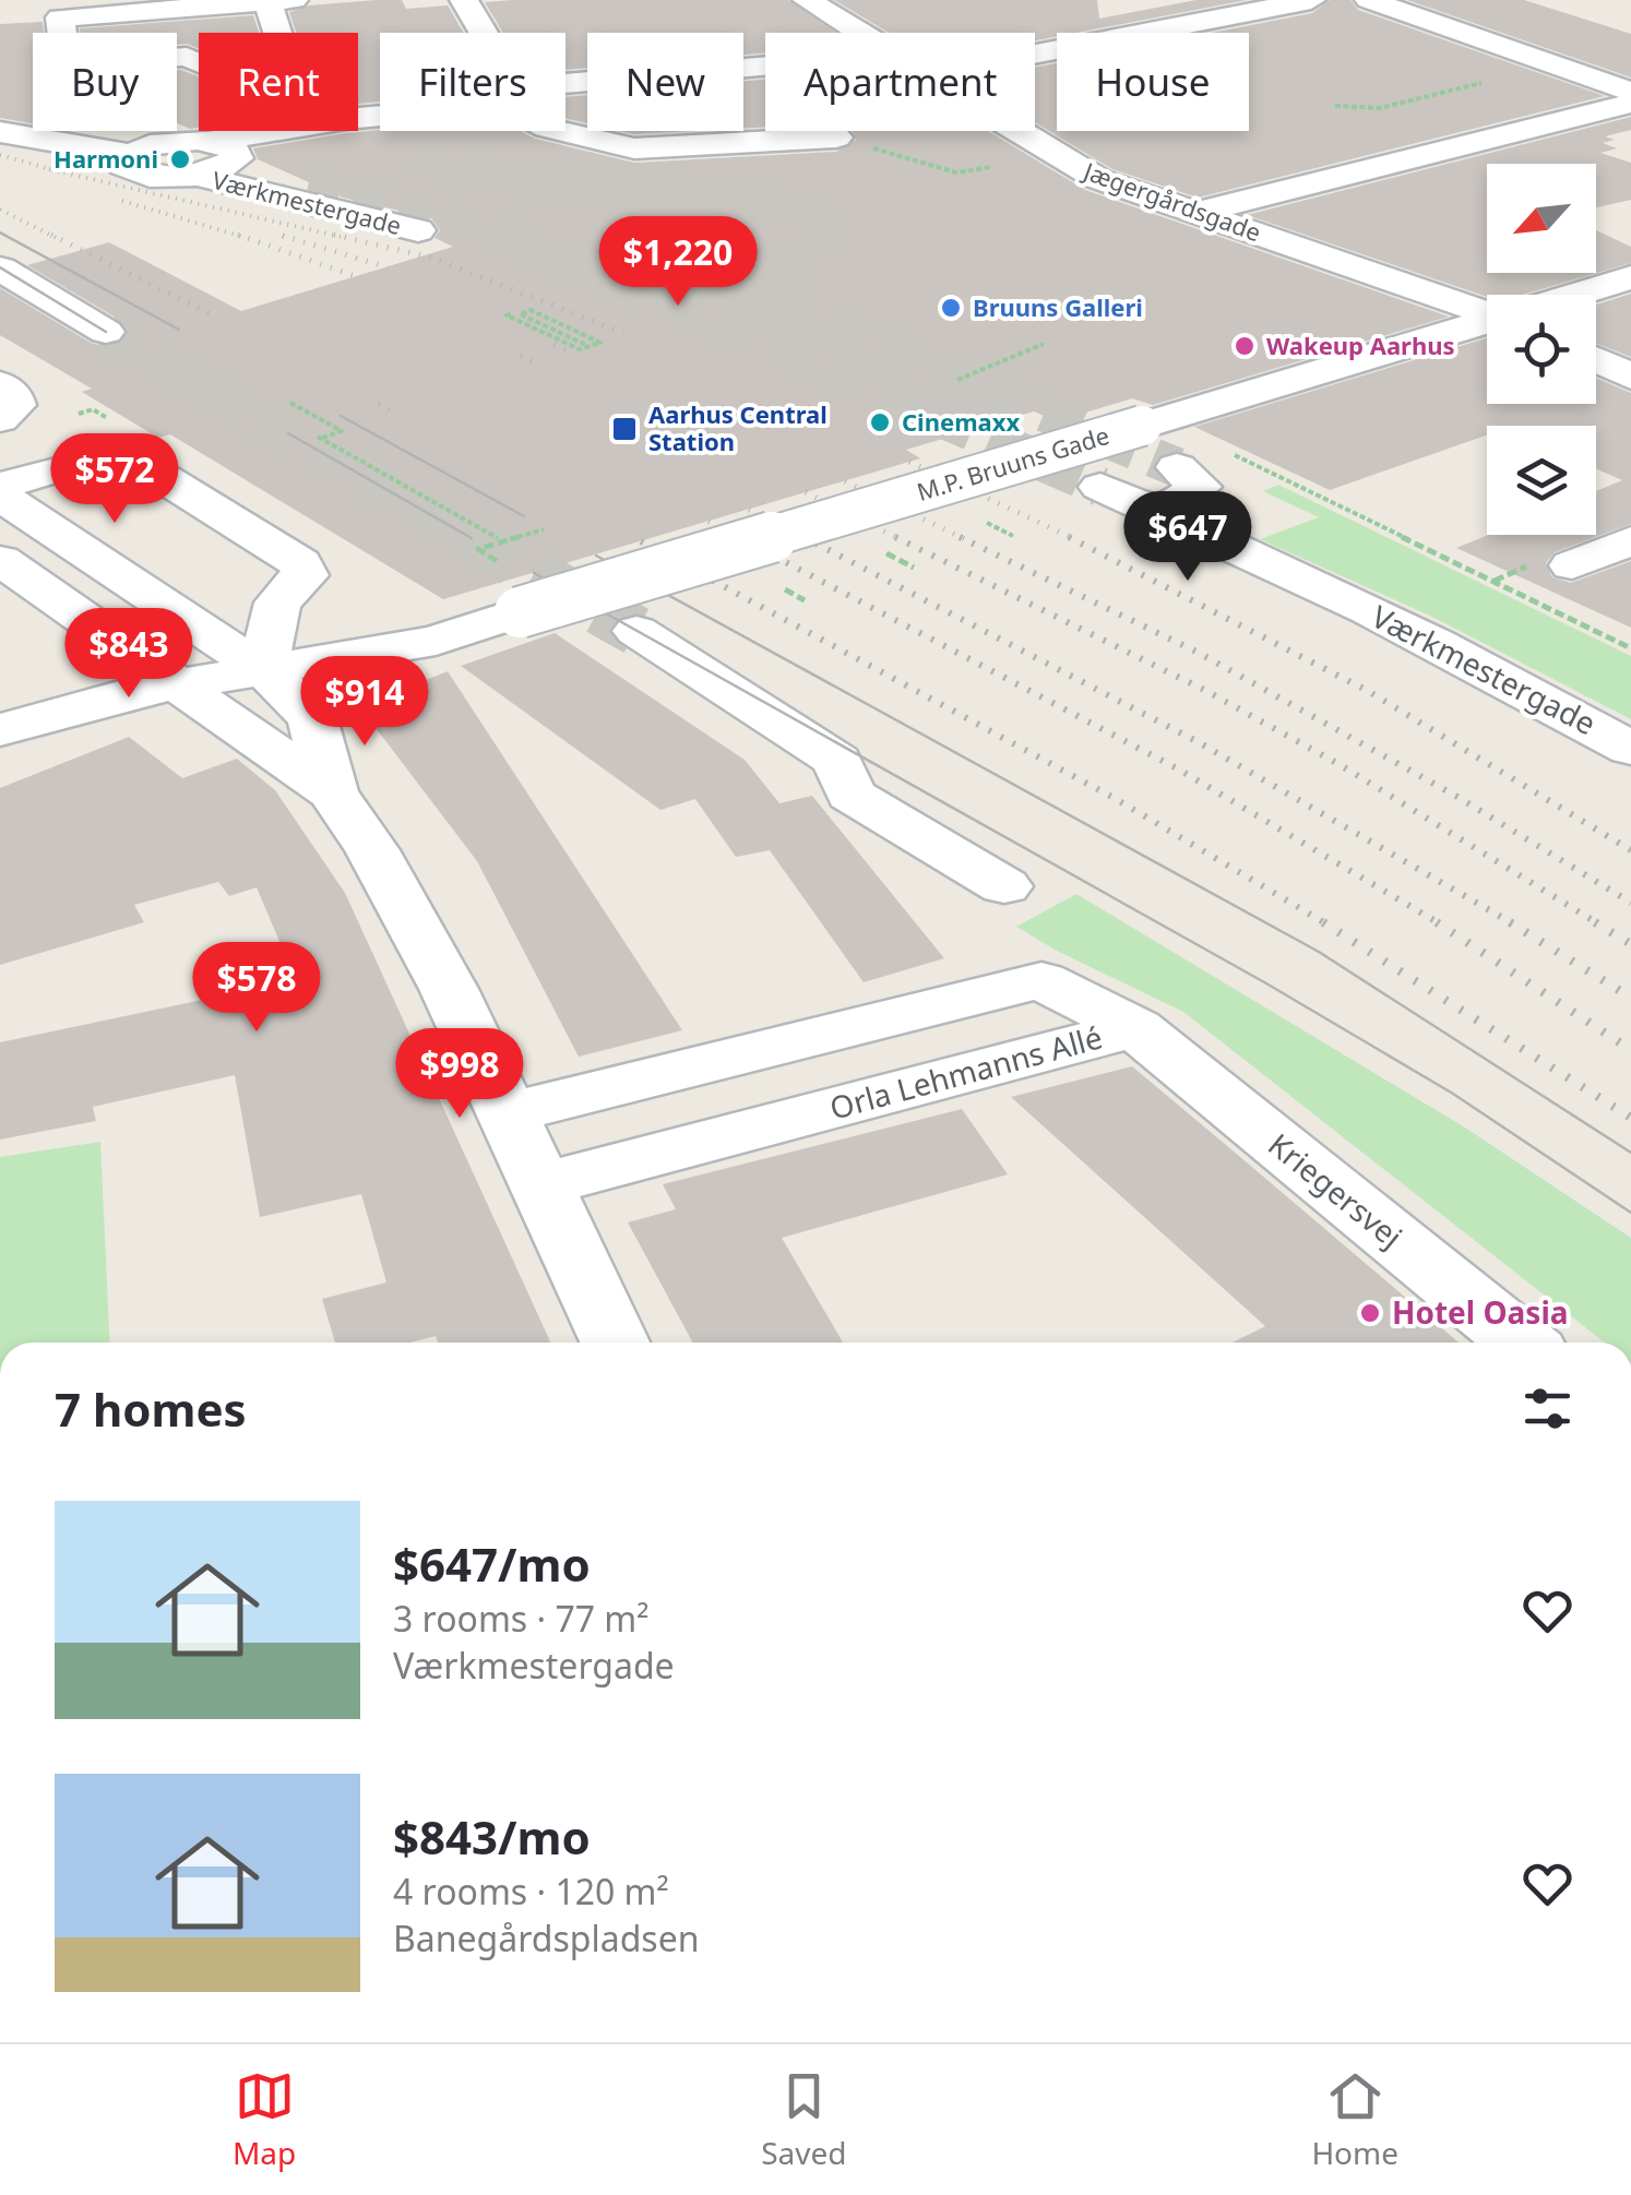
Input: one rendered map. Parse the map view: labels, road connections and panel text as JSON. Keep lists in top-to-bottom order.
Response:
{
  "streets": {
    "street": [
      "Jægergårdsgade",
      "Værkmestergade",
      "M.P. Bruuns Gade",
      "Orla Lehmanns Allé",
      "Kriegersvej"
    ]
  },
  "crossings": [
    ["Orla Lehmanns Allé", "Kriegersvej"]
  ],
  "places": {
    "other": [
      "Harmoni",
      "Bruuns Galleri",
      "Wakeup Aarhus",
      "Cinemaxx",
      "Hotel Oasia"
    ],
    "transit": ["Aarhus Central Station"]
  },
  "north": "bottom left",
  "page": {
    "chip": [
      "Buy",
      "Rent",
      "Filters",
      "New",
      "Apartment",
      "House"
    ],
    "price": [
      "$1,220",
      "$572",
      "$647",
      "$843",
      "$914",
      "$578",
      "$998"
    ],
    "heading": "7 homes",
    "list": [
      {
        "name": "$647/mo",
        "note": "3 rooms · 77 m² · Værkmestergade"
      },
      {
        "name": "$843/mo",
        "note": "4 rooms · 120 m² · Banegårdspladsen"
      }
    ],
    "tabs": ["Map", "Saved", "Home"]
  }
}
